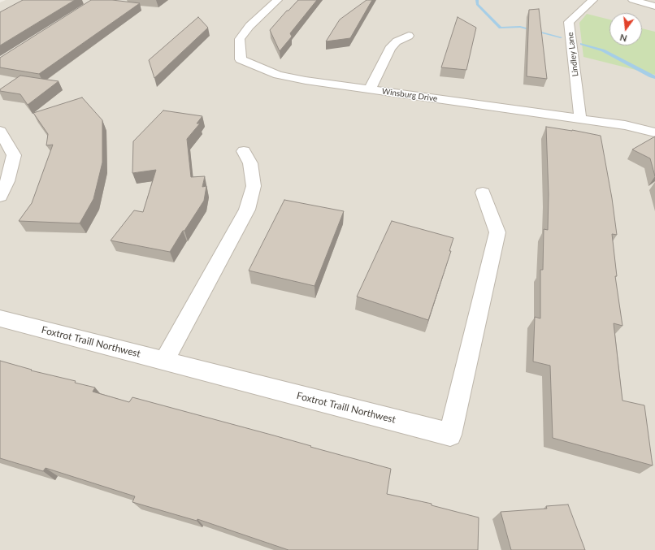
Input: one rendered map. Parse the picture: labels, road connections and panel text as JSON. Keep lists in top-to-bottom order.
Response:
{
  "streets": {
    "street": ["Lindley Lane", "Winsburg Drive", "Foxtrot Traill Northwest"]
  },
  "crossings": [
    ["Lindley Lane", "Winsburg Drive"]
  ],
  "north": "bottom"
}
